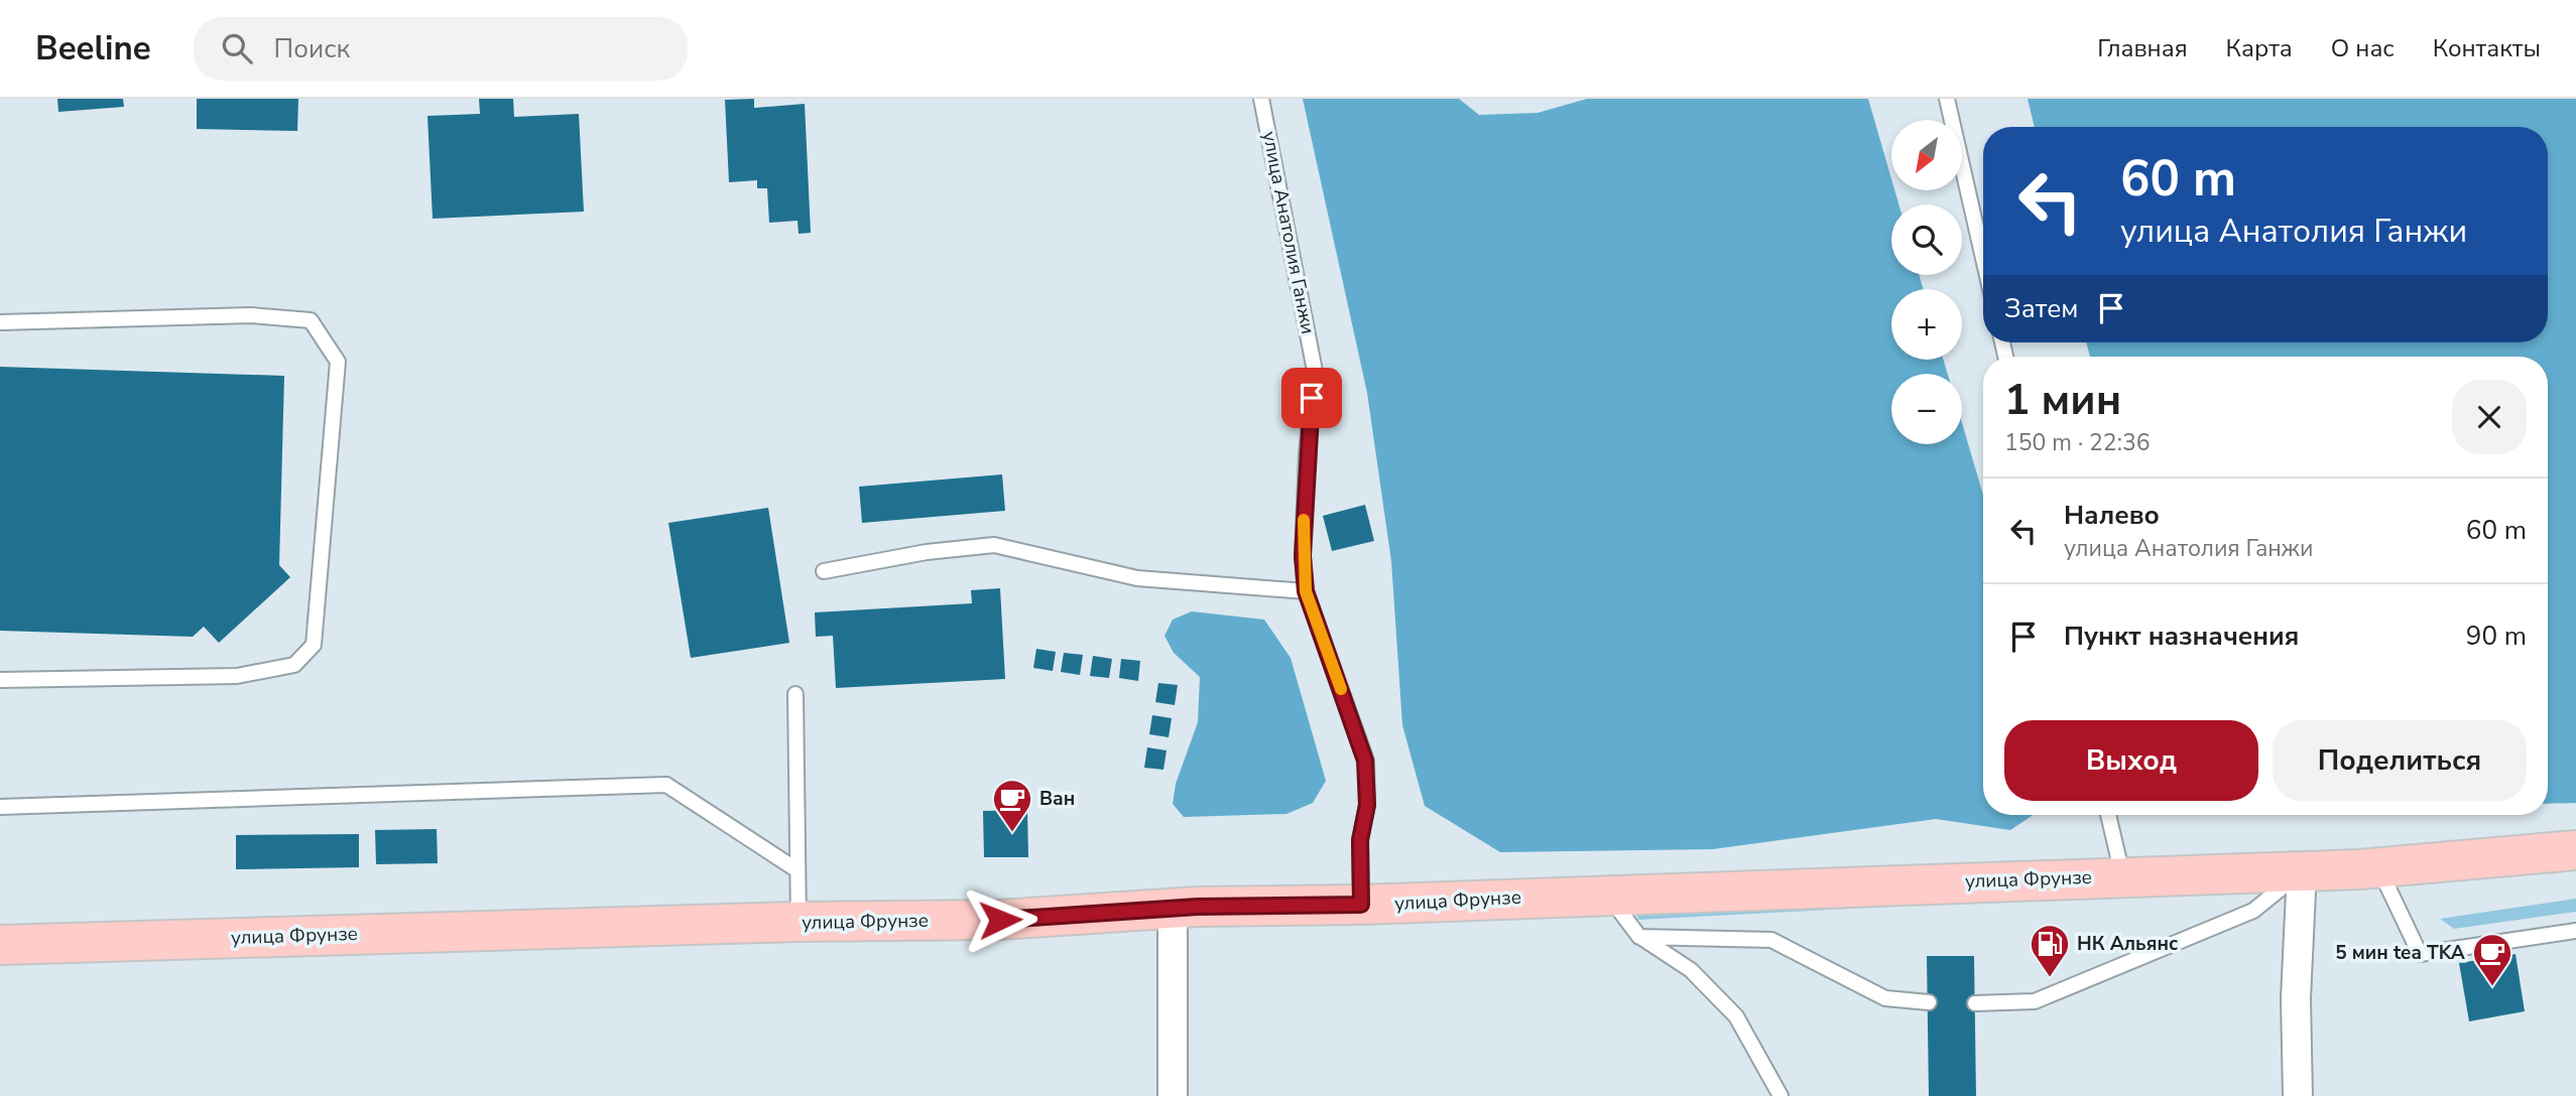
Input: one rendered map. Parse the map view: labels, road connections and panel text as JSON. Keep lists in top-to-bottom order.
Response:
{
  "streets": {
    "main road": ["улица Фрунзе"],
    "lane": ["улица Анатолия Ганжи"]
  },
  "crossings": [
    ["улица Анатолия Ганжи", "улица Фрунзе"]
  ],
  "places": {
    "cafe": ["Ван", "5 мин tea TKA"],
    "fuel station": ["НК Альянс"]
  },
  "north": "bottom left",
  "page": {
    "header": "Beeline",
    "search": "Поиск",
    "nav": [
      "Главная",
      "Карта",
      "О нас",
      "Контакты"
    ],
    "map_buttons": ["+", "−"],
    "turn": ["60 m", "улица Анатолия Ганжи"],
    "then": "Затем",
    "heading": ["1 мин", "150 m · 22:36"],
    "list": [
      {
        "name": "Налево",
        "note": "улица Анатолия Ганжи",
        "value": "60 m"
      },
      {
        "name": "Пункт назначения",
        "value": "90 m"
      }
    ],
    "buttons": ["Выход", "Поделиться"]
  }
}
